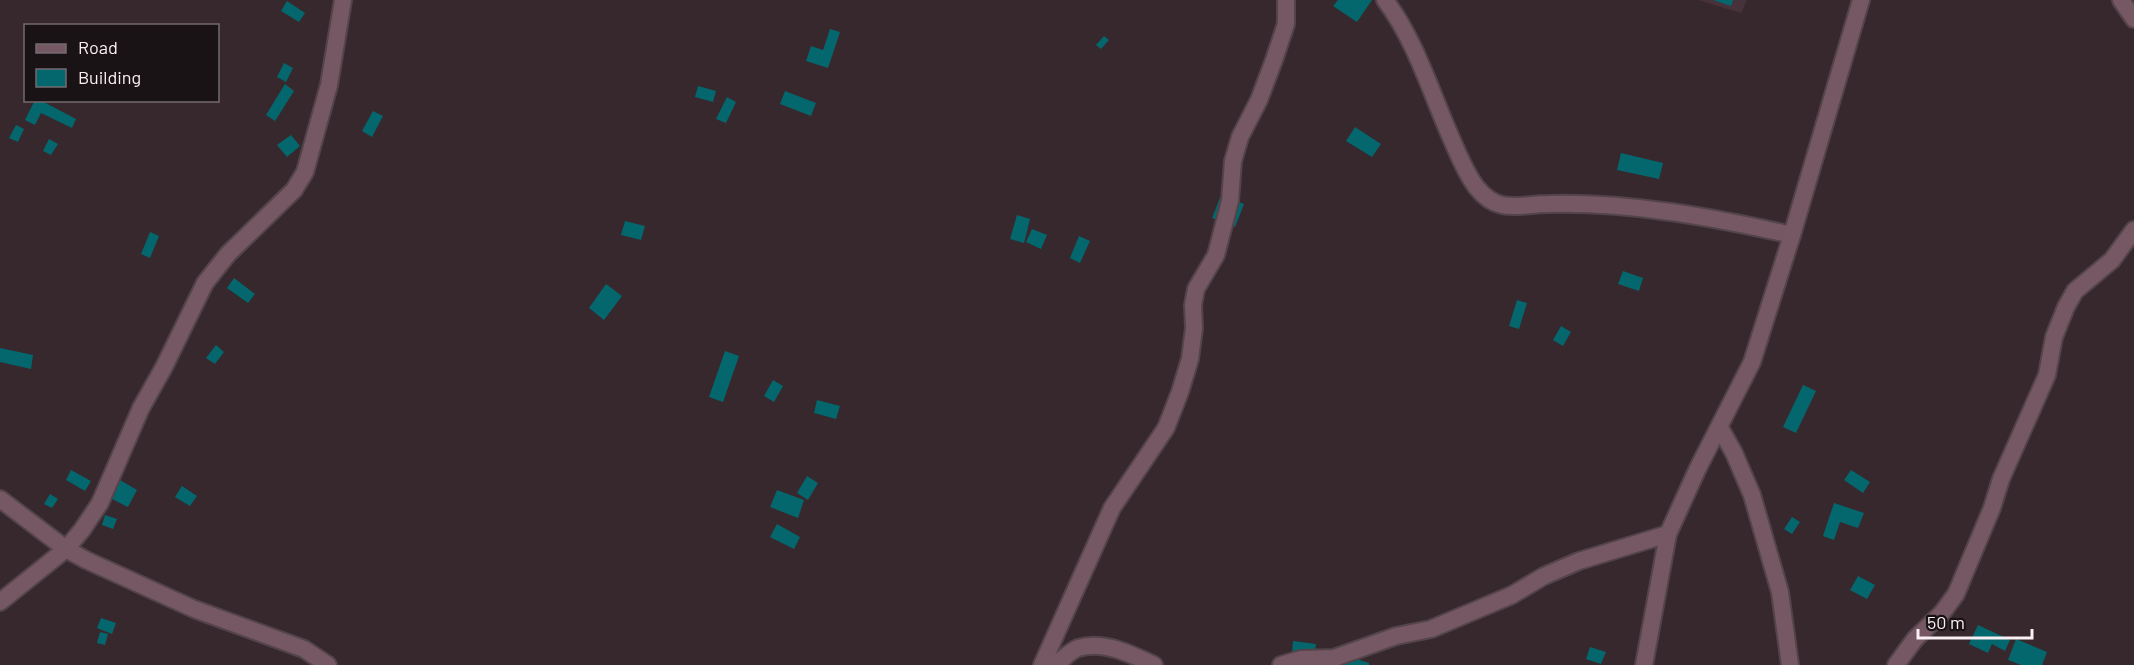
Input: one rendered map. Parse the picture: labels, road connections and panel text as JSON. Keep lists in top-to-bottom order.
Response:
{
  "legend": ["Road", "Building"],
  "scale_bar": "50 m"
}
